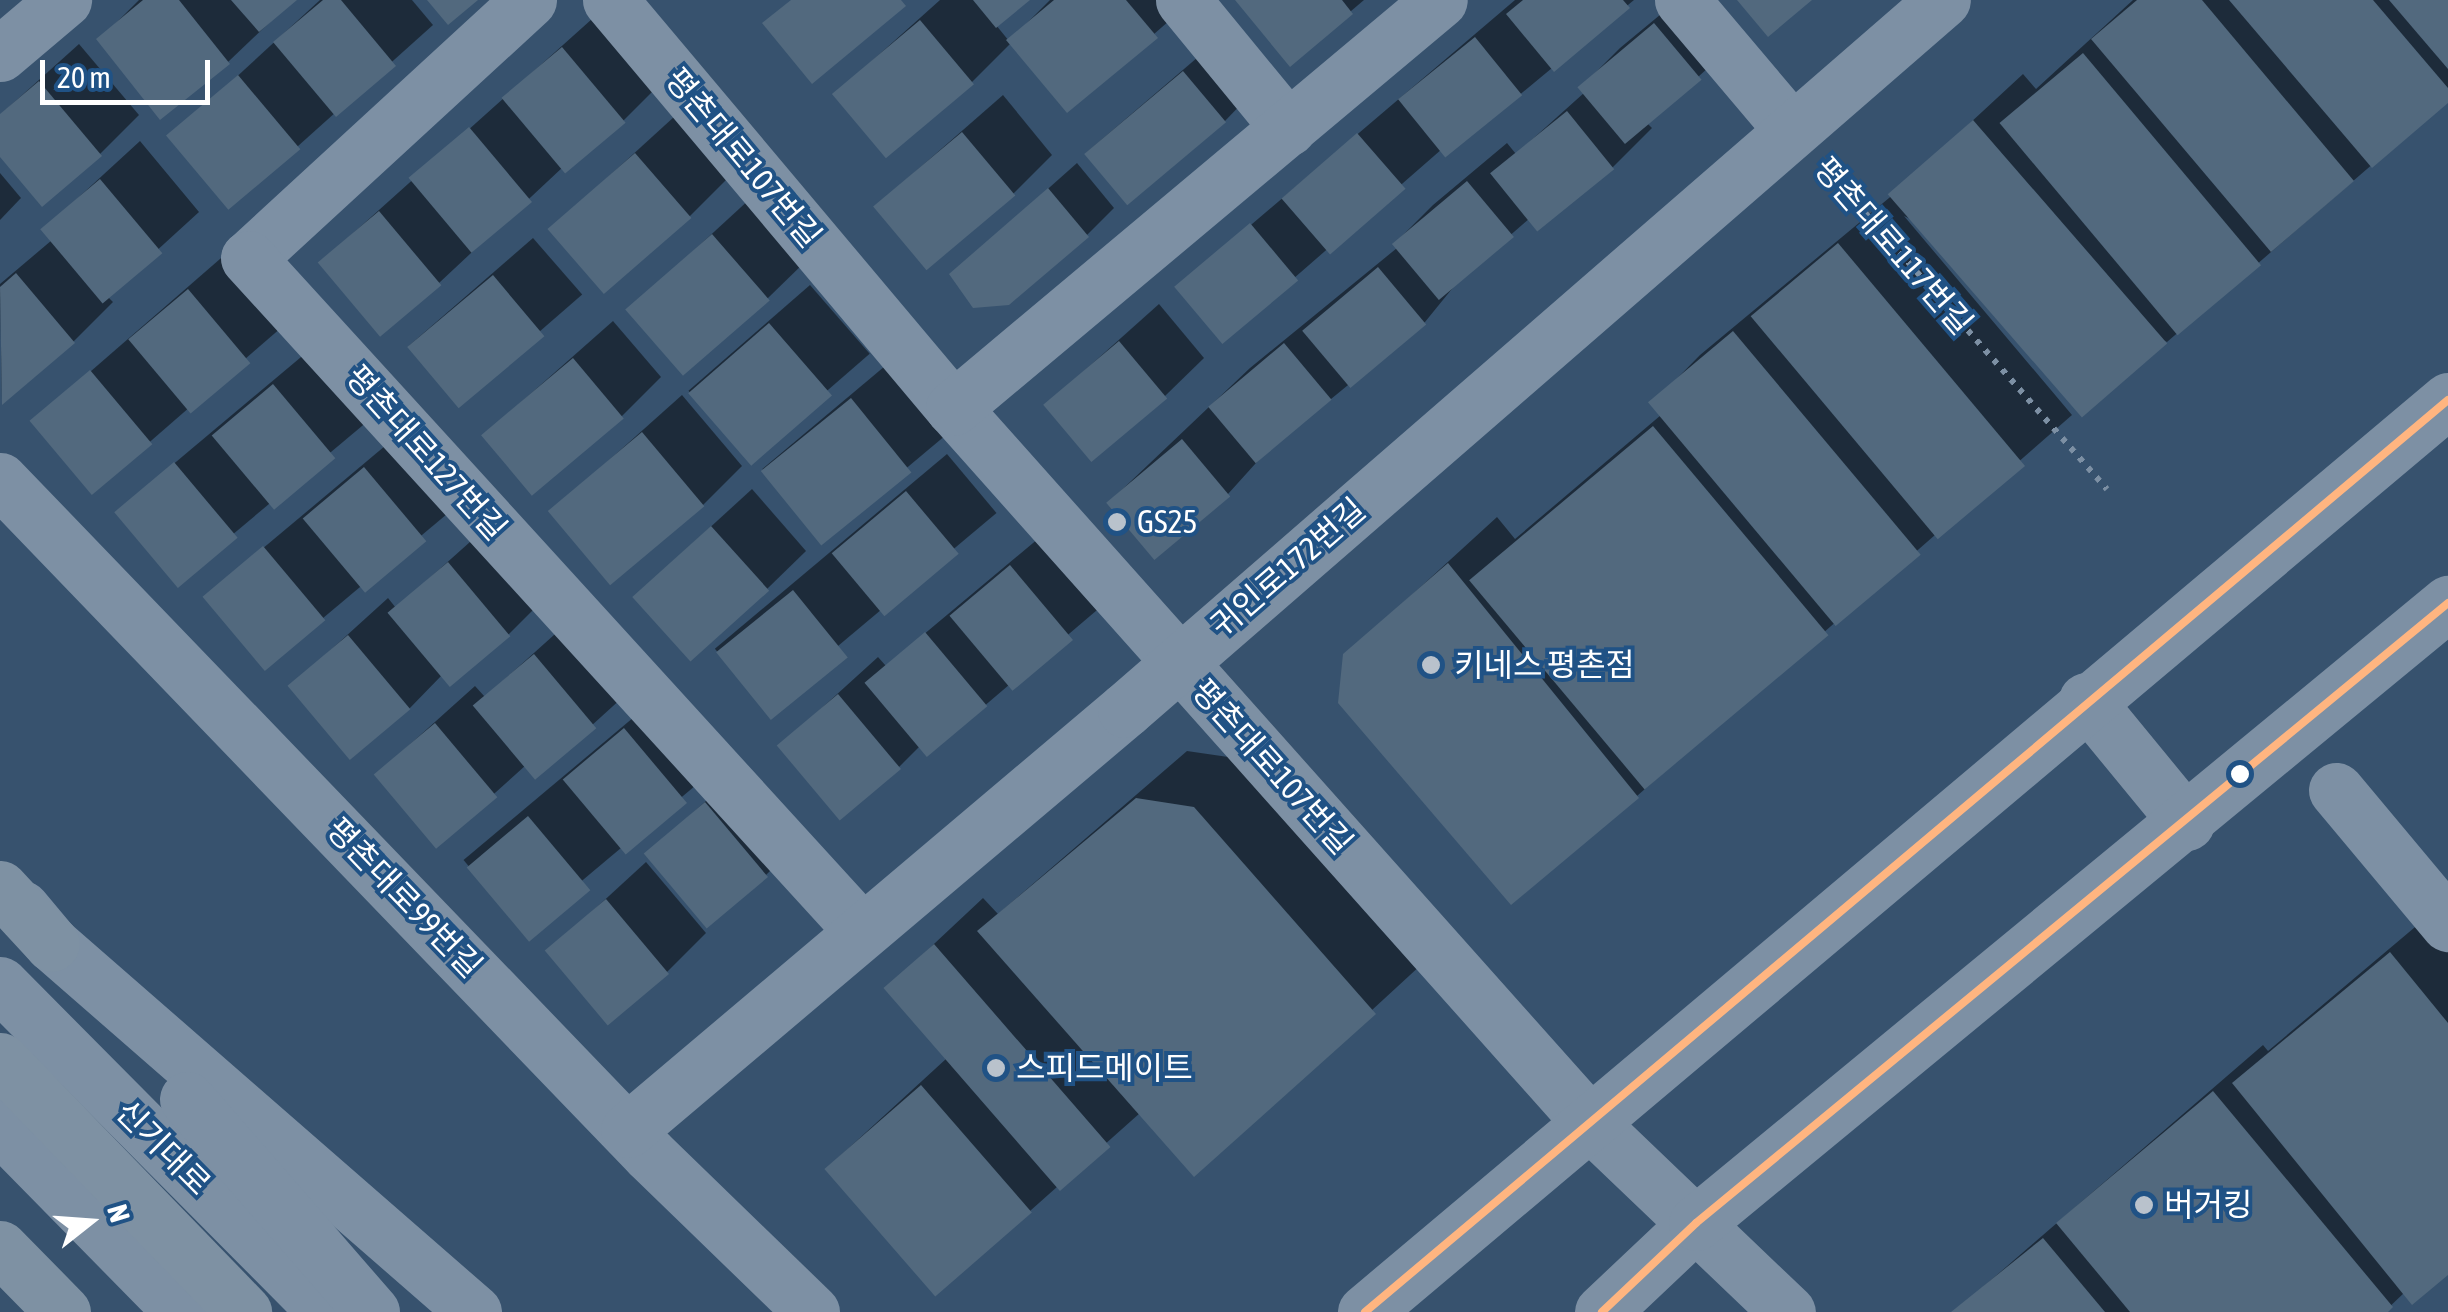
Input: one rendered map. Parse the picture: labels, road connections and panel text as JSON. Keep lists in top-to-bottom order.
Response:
{
  "streets": {
    "street": [
      "평촌대로107번길",
      "평촌대로117번길",
      "평촌대로127번길",
      "귀인로172번길",
      "평촌대로99번길",
      "신기대로"
    ]
  },
  "crossings": [
    ["평촌대로107번길", "귀인로172번길"],
    ["평촌대로117번길", "귀인로172번길"],
    ["평촌대로127번길", "귀인로172번길"],
    ["귀인로172번길", "평촌대로99번길"]
  ],
  "places": [
    "GS25",
    "키네스 평촌점",
    "스피드메이트",
    "버거킹"
  ],
  "scale_bar": "20 m",
  "north": "right"
}
